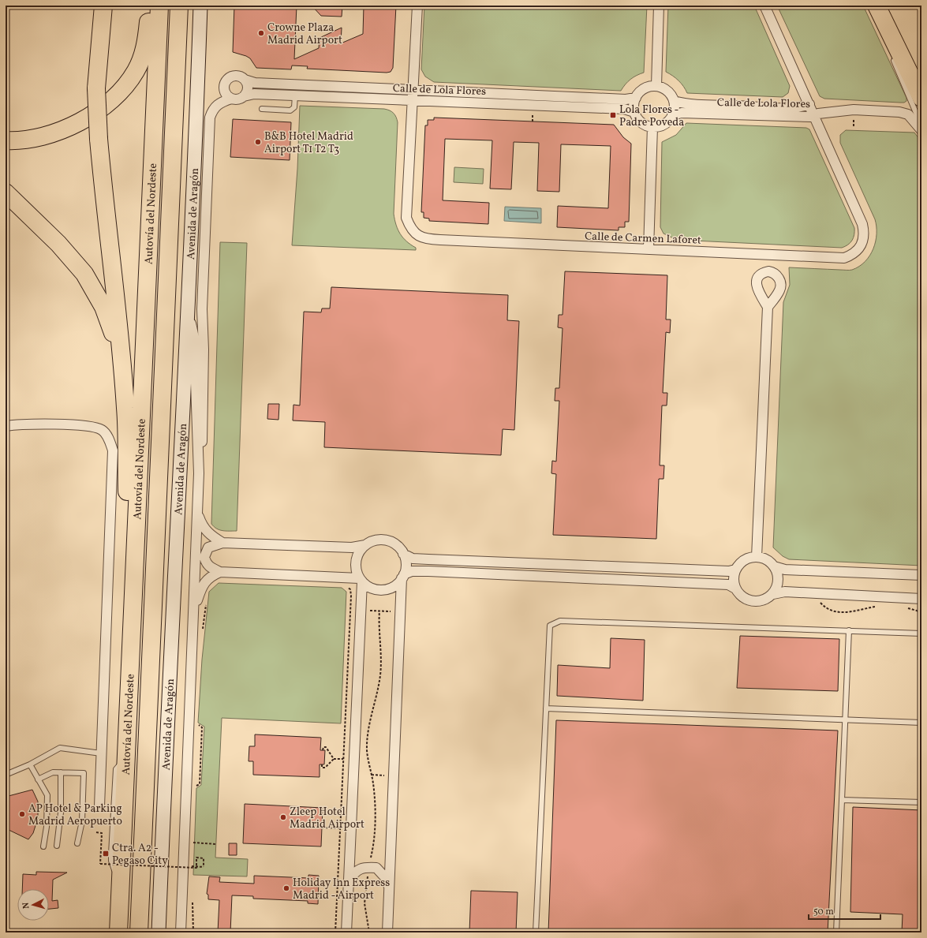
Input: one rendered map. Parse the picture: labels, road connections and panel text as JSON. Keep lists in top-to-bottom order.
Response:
{
  "streets": {
    "highway": ["Autovía del Nordeste"],
    "street": ["Calle de Lola Flores", "Avenida de Aragón", "Calle de Carmen Laforet"]
  },
  "crossings": [
    ["Calle de Lola Flores", "Avenida de Aragón"],
    ["Calle de Lola Flores", "Calle de Carmen Laforet"]
  ],
  "places": {
    "other": [
      "Crowne Plaza Madrid Airport",
      "B&B Hotel Madrid Airport T1 T2 T3",
      "AP Hotel & Parking Madrid Aeropuerto",
      "Zleep Hotel Madrid Airport",
      "Holiday Inn Express Madrid - Airport"
    ],
    "transit": ["Lola Flores - Padre Poveda", "Ctra. A2 - Pegaso City"]
  },
  "scale_bar": "50 m",
  "north": "left"
}
